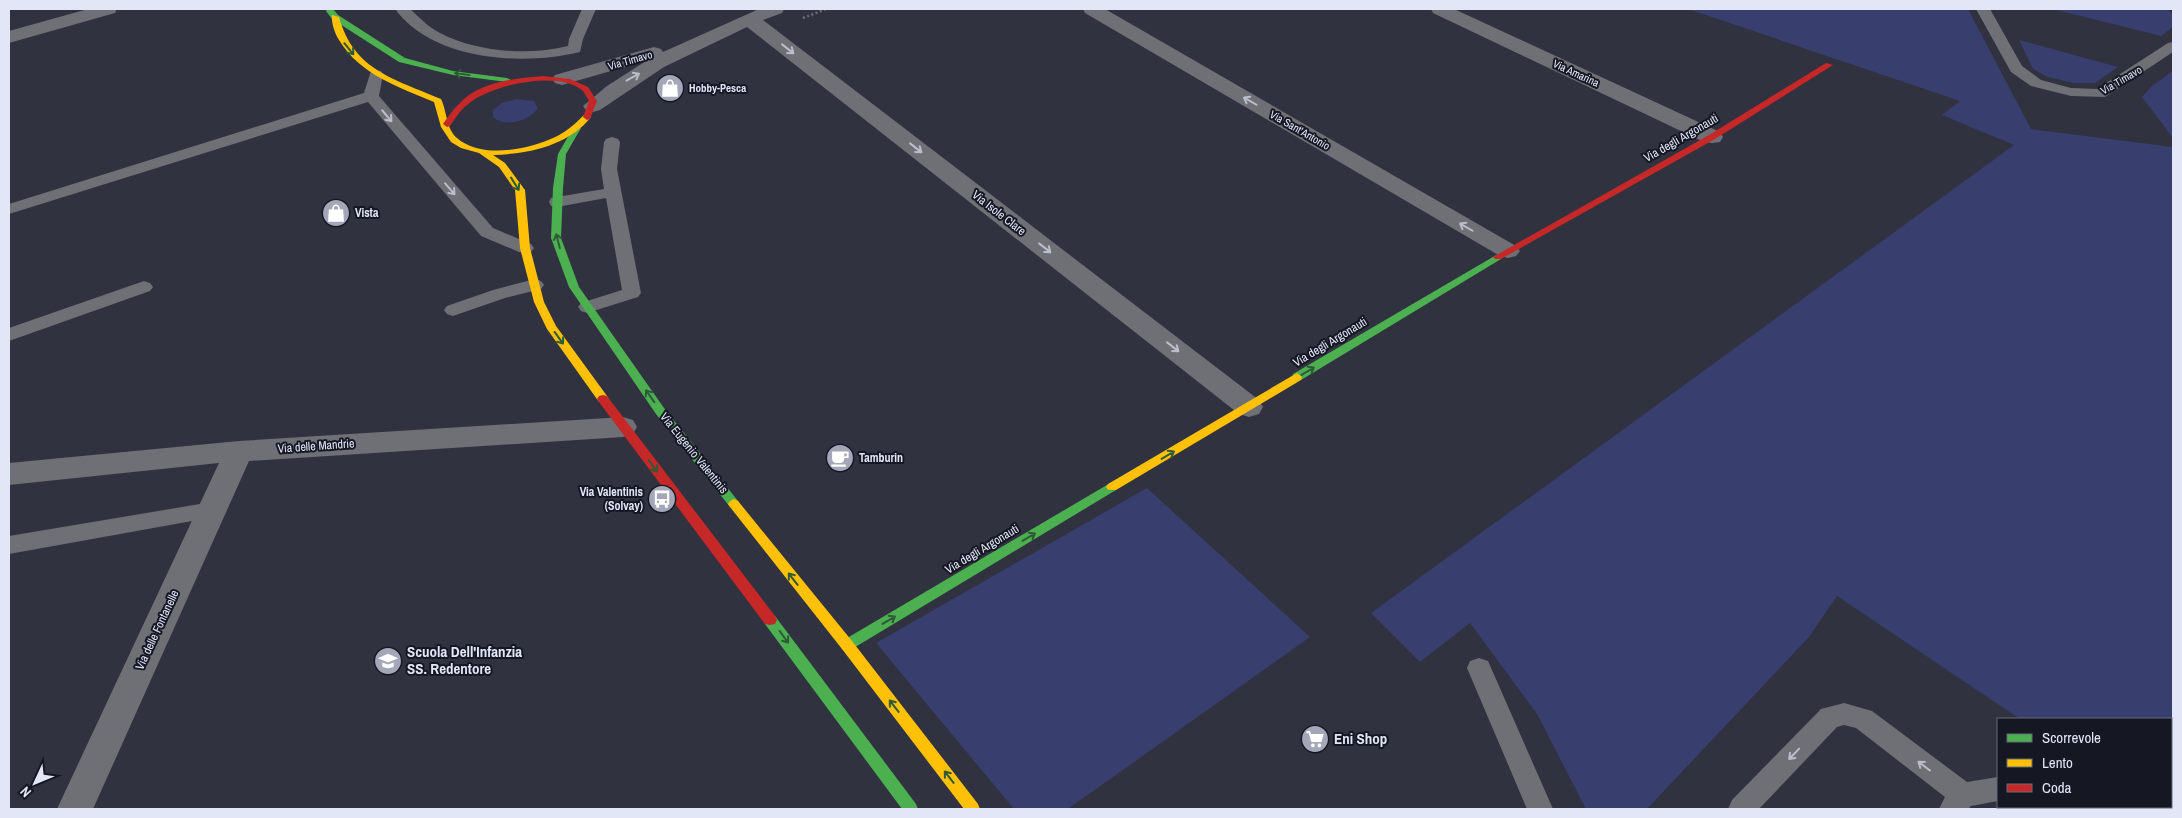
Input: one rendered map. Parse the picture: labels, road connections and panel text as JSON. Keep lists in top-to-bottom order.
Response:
{
  "streets": {
    "main road": ["Via Timavo", "Via degli Argonauti", "Via Eugenio Valentinis"],
    "street": [
      "Via Amarina",
      "Via Sant'Antonio",
      "Via Isole Clare",
      "Via delle Mandrie",
      "Via delle Fontanelle"
    ]
  },
  "crossings": [
    ["Via Timavo", "Via Isole Clare"],
    ["Via Timavo", "Via Eugenio Valentinis"],
    ["Via Amarina", "Via degli Argonauti"],
    ["Via Sant'Antonio", "Via degli Argonauti"],
    ["Via degli Argonauti", "Via Isole Clare"],
    ["Via degli Argonauti", "Via Eugenio Valentinis"],
    ["Via delle Mandrie", "Via delle Fontanelle"]
  ],
  "one_way": ["Via Sant'Antonio", "Via degli Argonauti", "Via Isole Clare"],
  "places": {
    "shop": ["Hobby-Pesca", "Vista"],
    "cafe": ["Tamburin"],
    "bus stop": ["Via Valentinis (Solvay)"],
    "school or university": ["Scuola Dell'Infanzia SS. Redentore"],
    "supermarket": ["Eni Shop"]
  },
  "legend": ["Scorrevole", "Lento", "Coda"],
  "north": "bottom left"
}
